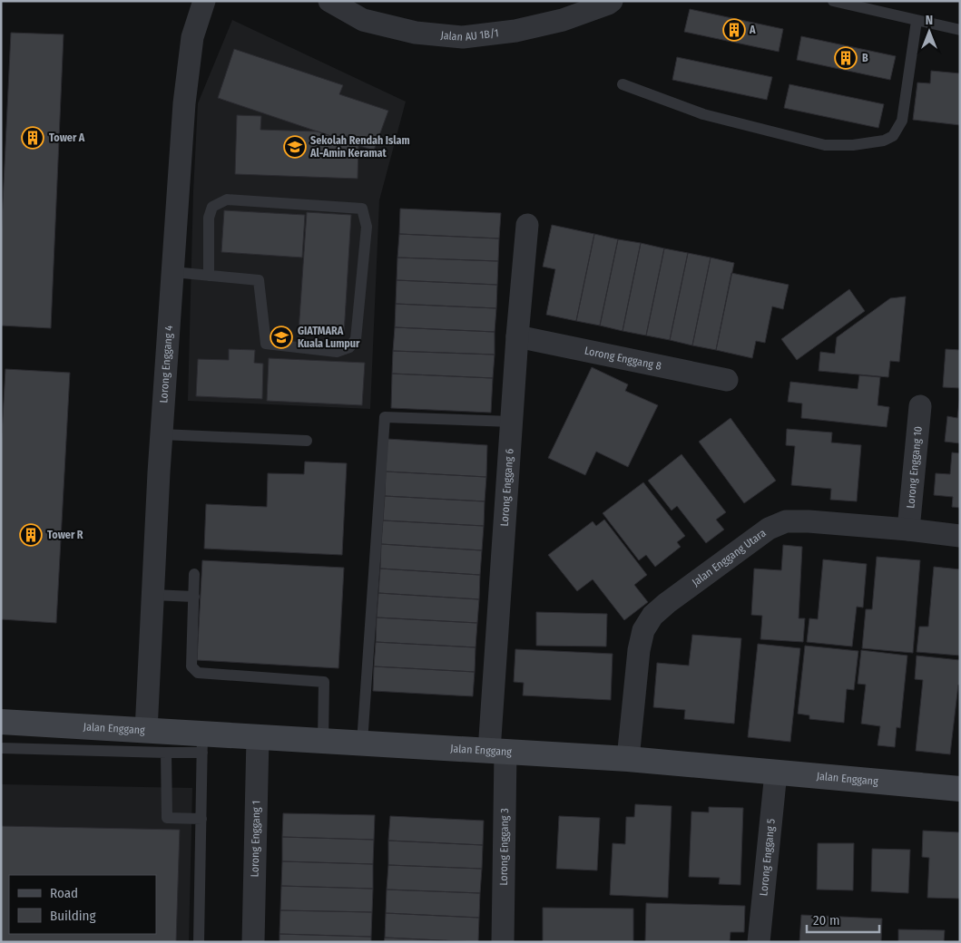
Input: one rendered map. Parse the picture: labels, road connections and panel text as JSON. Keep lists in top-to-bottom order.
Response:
{
  "streets": {
    "main road": ["Jalan Enggang"],
    "street": [
      "Jalan AU 1B/1",
      "Lorong Enggang 8",
      "Lorong Enggang 4",
      "Lorong Enggang 10",
      "Lorong Enggang 6",
      "Jalan Enggang Utara",
      "Lorong Enggang 1",
      "Lorong Enggang 3",
      "Lorong Enggang 5"
    ]
  },
  "crossings": [
    ["Lorong Enggang 8", "Lorong Enggang 6"],
    ["Lorong Enggang 4", "Jalan Enggang"],
    ["Lorong Enggang 10", "Jalan Enggang Utara"],
    ["Lorong Enggang 6", "Jalan Enggang"],
    ["Lorong Enggang 6", "Lorong Enggang 3"],
    ["Jalan Enggang Utara", "Jalan Enggang"],
    ["Jalan Enggang", "Lorong Enggang 1"],
    ["Jalan Enggang", "Lorong Enggang 3"],
    ["Jalan Enggang", "Lorong Enggang 5"]
  ],
  "places": {
    "building": [
      "A",
      "B",
      "Tower A",
      "Tower R"
    ],
    "school or university": ["Sekolah Rendah Islam Al-Amin Keramat", "GIATMARA Kuala Lumpur"]
  },
  "legend": ["Road", "Building"],
  "scale_bar": "20 m",
  "north": "top"
}
